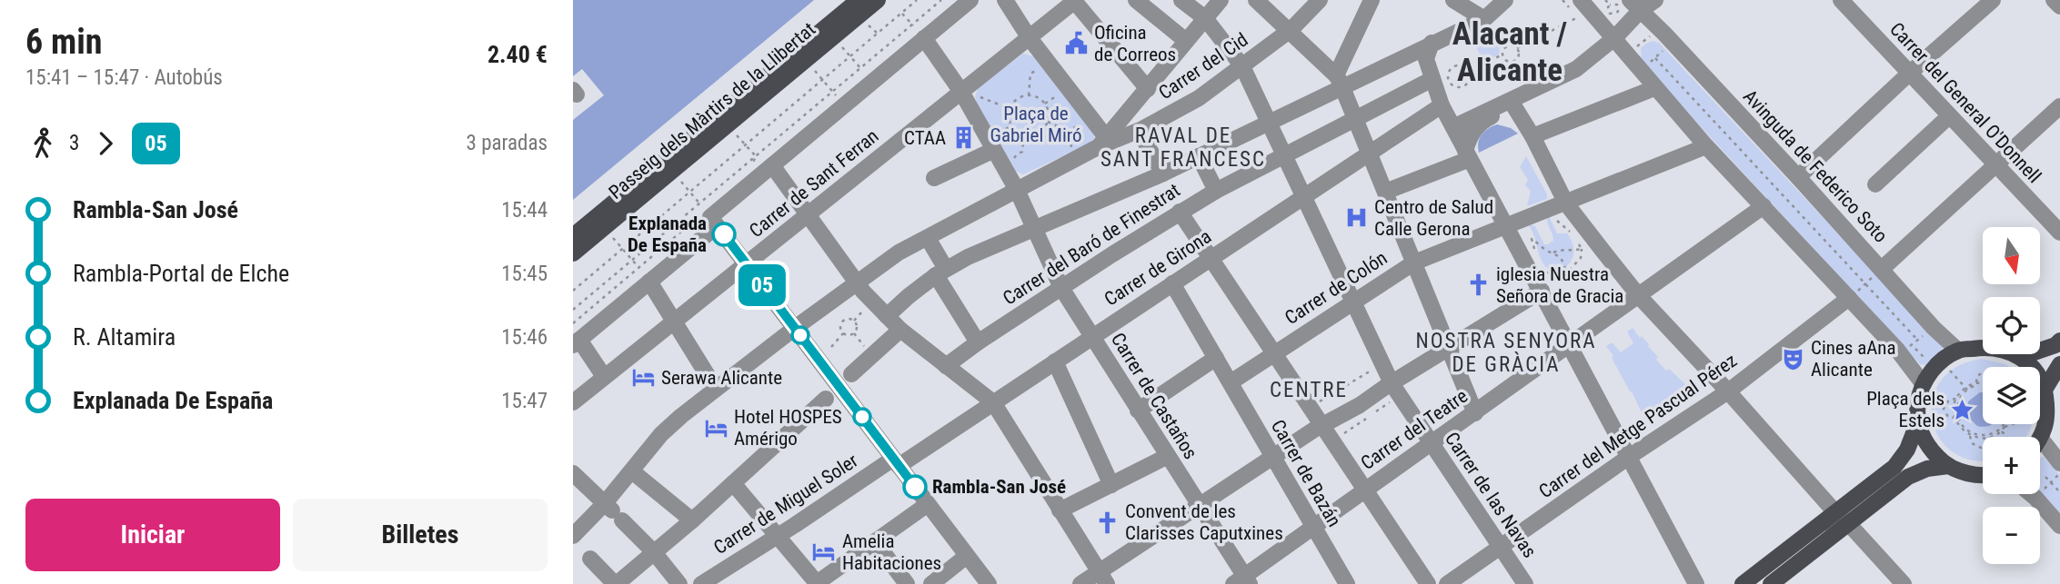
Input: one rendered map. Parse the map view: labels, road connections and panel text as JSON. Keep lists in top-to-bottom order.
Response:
{
  "streets": {
    "main road": ["Passeig dels Màrtirs de la Llibertat"],
    "street": [
      "Carrer del Cid",
      "Carrer del General O'Donnell",
      "Avinguda de Federico Soto",
      "Carrer de Sant Ferran",
      "Carrer del Baró de Finestrat",
      "Carrer de Girona",
      "Carrer de Colón",
      "Carrer de Castaños",
      "Carrer del Metge Pascual Pérez",
      "Carrer del Teatre",
      "Carrer de Bazán",
      "Carrer de las Navas",
      "Carrer de Miguel Soler"
    ]
  },
  "crossings": [
    ["Carrer del Cid", "Carrer de las Navas"],
    ["Carrer del Baró de Finestrat", "Carrer de Castaños"],
    ["Carrer del Baró de Finestrat", "Carrer de las Navas"],
    ["Carrer de Girona", "Carrer de Castaños"],
    ["Carrer de Girona", "Carrer de Bazán"],
    ["Carrer de Girona", "Carrer de las Navas"],
    ["Carrer de Girona", "Carrer de Miguel Soler"],
    ["Carrer de Colón", "Carrer de Bazán"],
    ["Carrer de Colón", "Carrer de las Navas"],
    ["Carrer de Castaños", "Carrer del Teatre"],
    ["Carrer del Metge Pascual Pérez", "Carrer de las Navas"],
    ["Carrer del Teatre", "Carrer de Bazán"],
    ["Carrer del Teatre", "Carrer de las Navas"]
  ],
  "districts": [
    "Alacant / Alicante",
    "RAVAL DE SANT FRANCESC",
    "NOSTRA SENYORA DE GRÀCIA",
    "CENTRE"
  ],
  "parks": ["Plaça de Gabriel Miró"],
  "places": {
    "public building": ["Oficina de Correos"],
    "building": ["CTAA"],
    "hospital": ["Centro de Salud Calle Gerona"],
    "other": ["Explanada De España", "Rambla-San José"],
    "church": ["iglesia Nuestra Señora de Gracia", "Convent de les Clarisses Caputxines"],
    "theatre": ["Cines aAna Alicante"],
    "hotel": ["Serawa Alicante", "Hotel HOSPES Amérigo", "Amelia Habitaciones"],
    "place": ["Plaça dels Estels"]
  },
  "lines": ["bus line 05"],
  "north": "bottom",
  "page": {
    "heading": ["6 min", "15:41 – 15:47 · Autobús", "2.40 €"],
    "on_map": "05",
    "legs": ["3", "05", "3 paradas"],
    "list": [
      {
        "name": "Rambla-San José",
        "value": "15:44"
      },
      {
        "name": "Rambla-Portal de Elche",
        "value": "15:45"
      },
      {
        "name": "R. Altamira",
        "value": "15:46"
      },
      {
        "name": "Explanada De España",
        "value": "15:47"
      }
    ],
    "map_buttons": ["+", "−"],
    "buttons": ["Iniciar", "Billetes"]
  }
}
